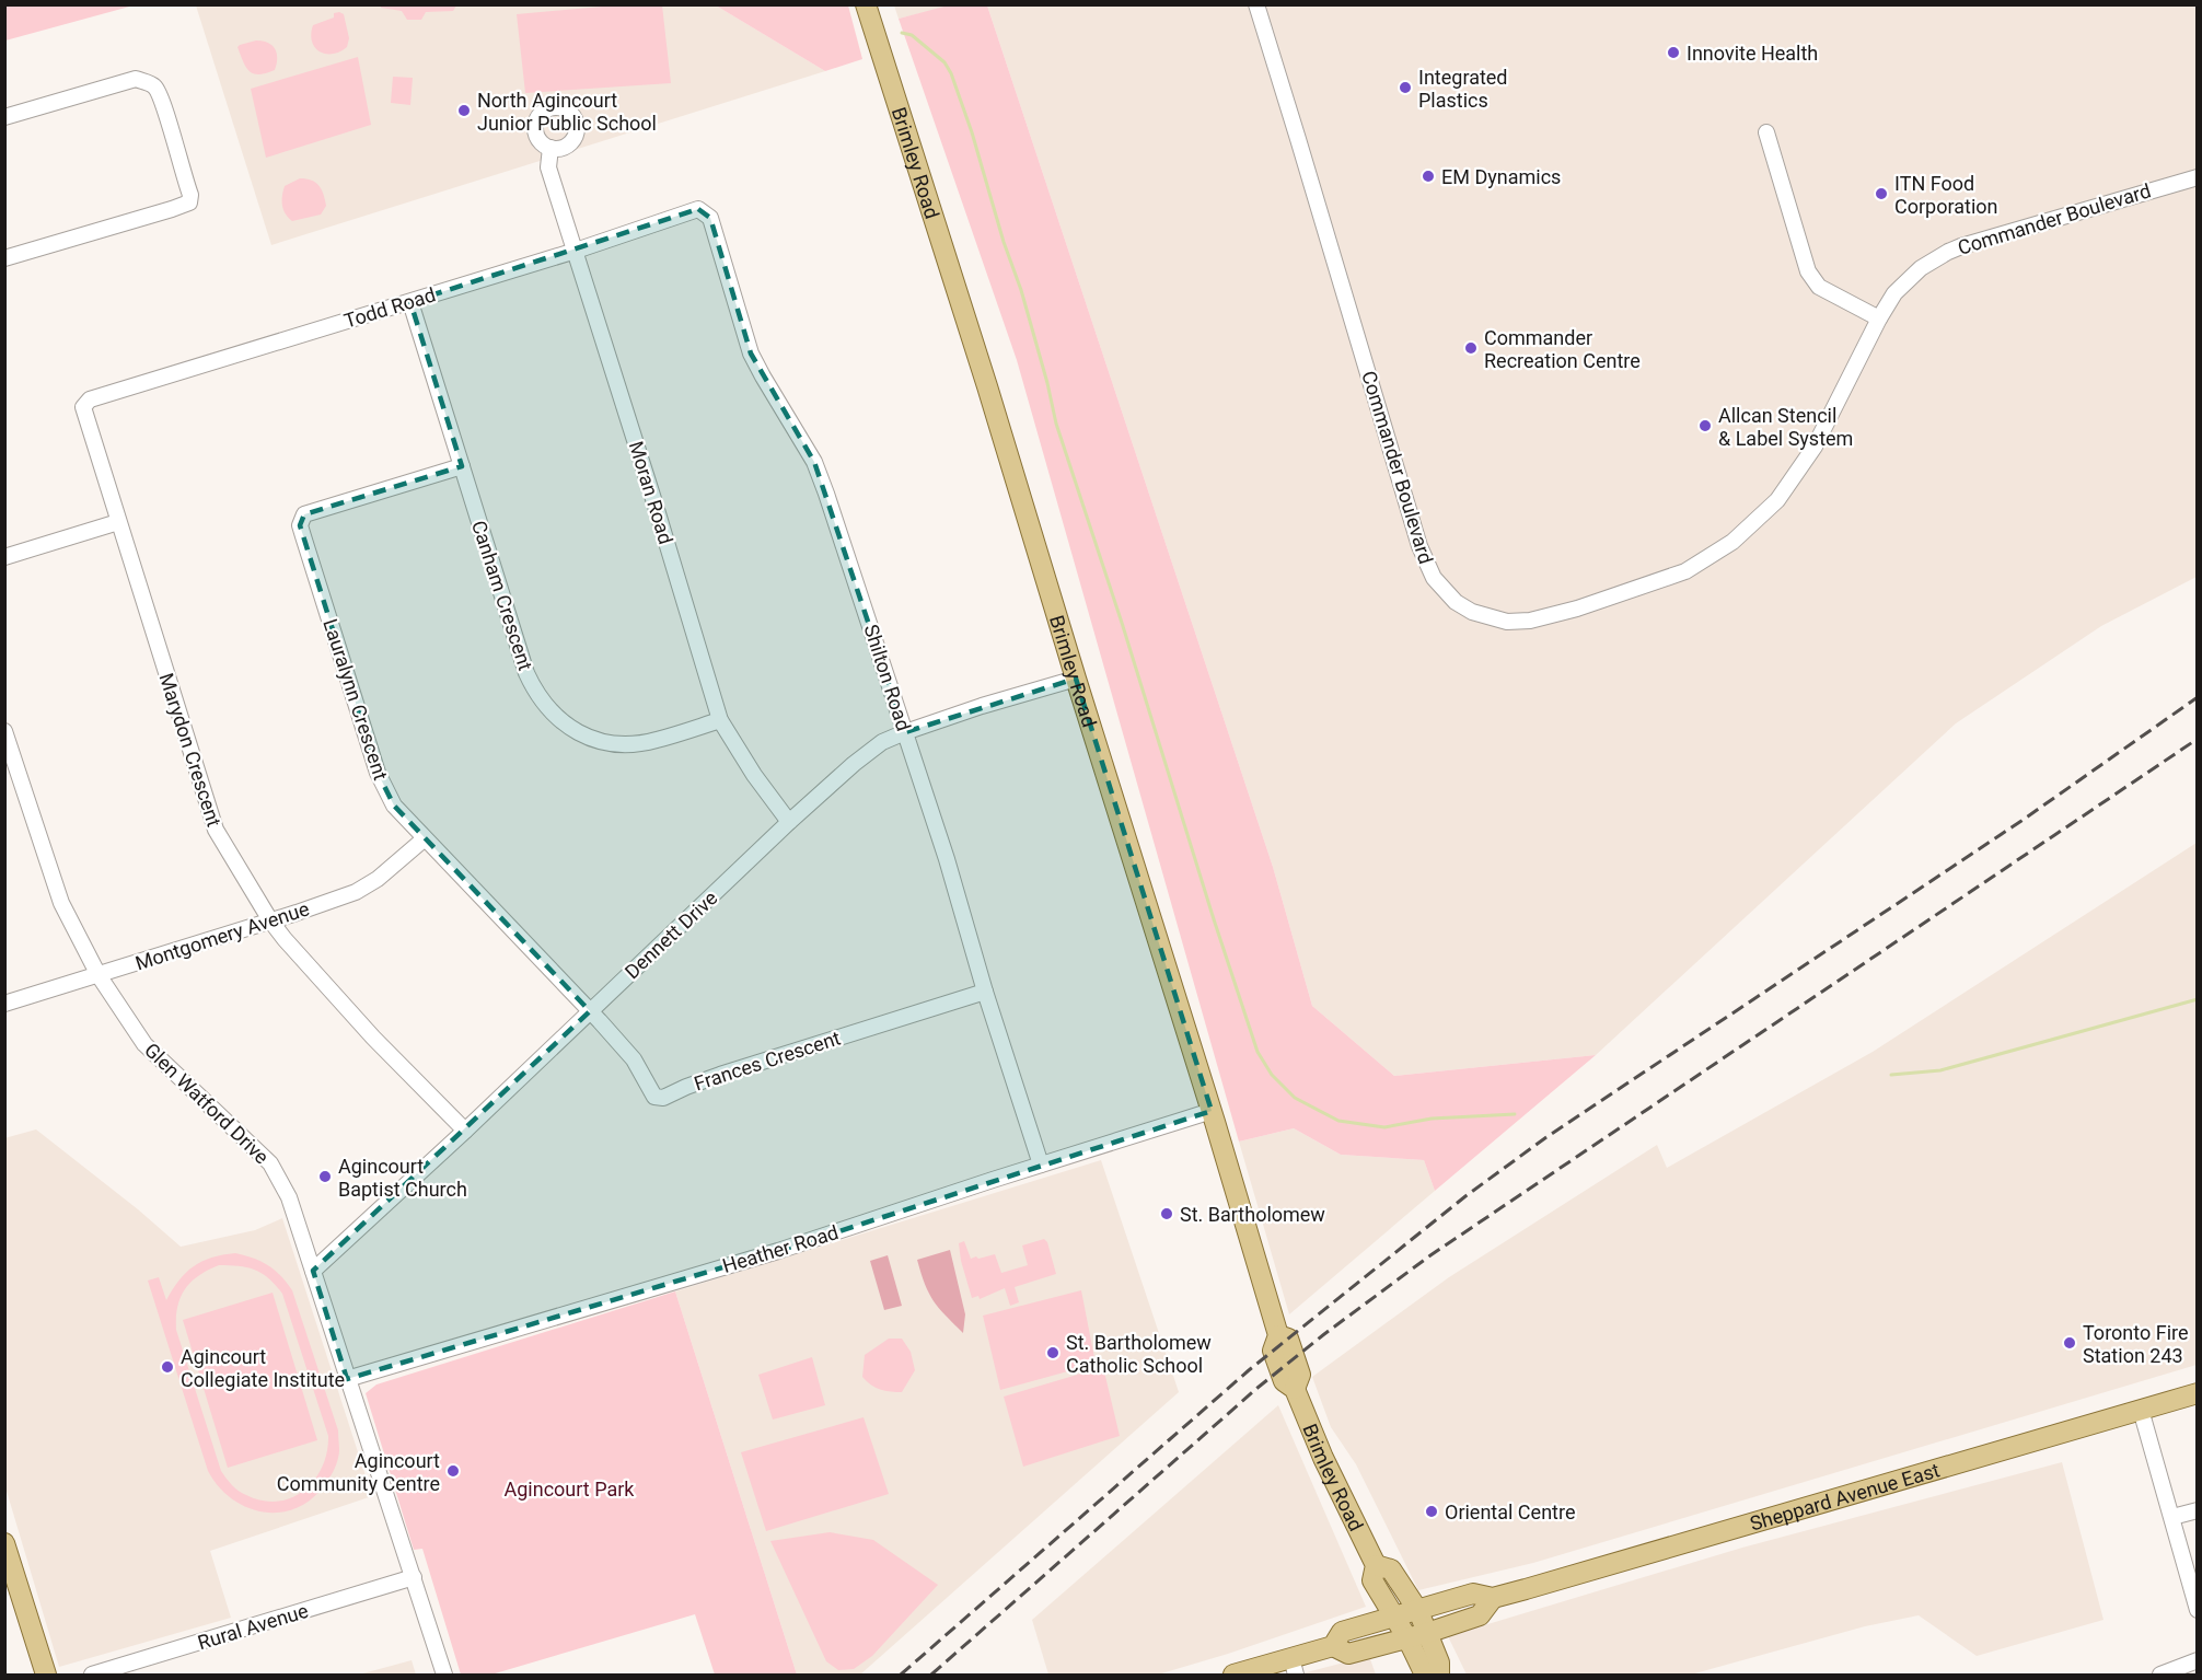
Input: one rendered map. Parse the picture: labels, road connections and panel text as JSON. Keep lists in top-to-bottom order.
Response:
{
  "streets": {
    "main road": ["Brimley Road", "Sheppard Avenue East"],
    "street": [
      "Commander Boulevard",
      "Todd Road",
      "Moran Road",
      "Canham Crescent",
      "Shilton Road",
      "Lauralynn Crescent",
      "Marydon Crescent",
      "Dennett Drive",
      "Montgomery Avenue",
      "Frances Crescent",
      "Glen Watford Drive",
      "Heather Road",
      "Rural Avenue"
    ]
  },
  "crossings": [
    ["Brimley Road", "Dennett Drive"],
    ["Brimley Road", "Heather Road"],
    ["Brimley Road", "Sheppard Avenue East"],
    ["Todd Road", "Moran Road"],
    ["Todd Road", "Canham Crescent"],
    ["Todd Road", "Shilton Road"],
    ["Todd Road", "Marydon Crescent"],
    ["Moran Road", "Canham Crescent"],
    ["Moran Road", "Dennett Drive"],
    ["Canham Crescent", "Lauralynn Crescent"],
    ["Shilton Road", "Dennett Drive"],
    ["Shilton Road", "Frances Crescent"],
    ["Shilton Road", "Heather Road"],
    ["Lauralynn Crescent", "Dennett Drive"],
    ["Lauralynn Crescent", "Montgomery Avenue"],
    ["Lauralynn Crescent", "Frances Crescent"],
    ["Marydon Crescent", "Dennett Drive"],
    ["Marydon Crescent", "Montgomery Avenue"],
    ["Dennett Drive", "Frances Crescent"],
    ["Dennett Drive", "Glen Watford Drive"],
    ["Montgomery Avenue", "Glen Watford Drive"],
    ["Glen Watford Drive", "Heather Road"],
    ["Glen Watford Drive", "Rural Avenue"]
  ],
  "parks": ["Agincourt Park"],
  "places": [
    "Innovite Health",
    "Integrated Plastics",
    "North Agincourt Junior Public School",
    "EM Dynamics",
    "ITN Food Corporation",
    "Commander Recreation Centre",
    "Allcan Stencil & Label System",
    "Agincourt Baptist Church",
    "St. Bartholomew",
    "Toronto Fire Station 243",
    "St. Bartholomew Catholic School",
    "Agincourt Collegiate Institute",
    "Agincourt Community Centre",
    "Oriental Centre"
  ]
}
